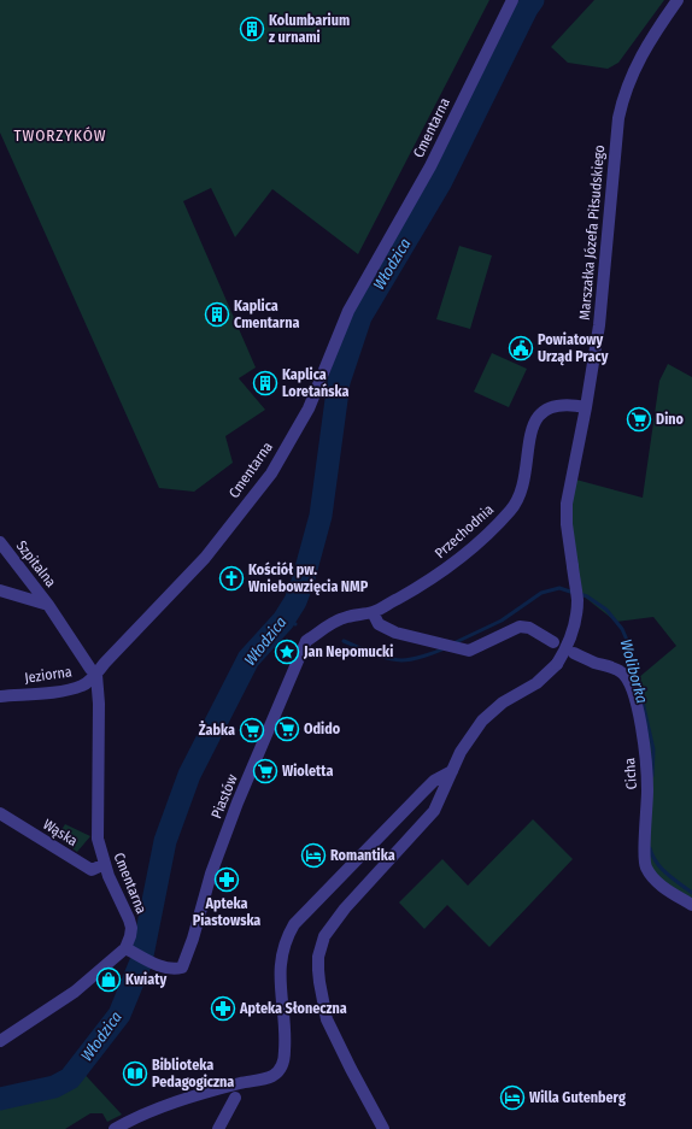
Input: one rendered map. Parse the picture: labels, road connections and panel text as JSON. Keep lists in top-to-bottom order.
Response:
{
  "streets": {
    "street": [
      "Cmentarna",
      "Marszałka Józefa Piłsudskiego",
      "Przechodnia",
      "Szpitalna",
      "Jeziorna",
      "Cicha",
      "Piastów",
      "Wąska"
    ]
  },
  "crossings": [
    ["Cmentarna", "Szpitalna"],
    ["Cmentarna", "Jeziorna"],
    ["Cmentarna", "Piastów"],
    ["Cmentarna", "Wąska"],
    ["Marszałka Józefa Piłsudskiego", "Przechodnia"],
    ["Przechodnia", "Cicha"],
    ["Przechodnia", "Piastów"],
    ["Szpitalna", "Jeziorna"],
    ["Cicha", "Piastów"]
  ],
  "districts": ["TWORZYKÓW"],
  "water": ["Włodzica", "Woliborka"],
  "places": {
    "building": ["Kolumbarium z urnami", "Kaplica Cmentarna", "Kaplica Loretańska"],
    "public building": ["Powiatowy Urząd Pracy"],
    "supermarket": [
      "Dino",
      "Odido",
      "Żabka",
      "Wioletta"
    ],
    "church": ["Kościół pw. Wniebowzięcia NMP"],
    "place": ["Jan Nepomucki"],
    "hotel": ["Romantika", "Willa Gutenberg"],
    "pharmacy": ["Apteka Piastowska", "Apteka Słoneczna"],
    "shop": ["Kwiaty"],
    "library": ["Biblioteka Pedagogiczna"]
  }
}
